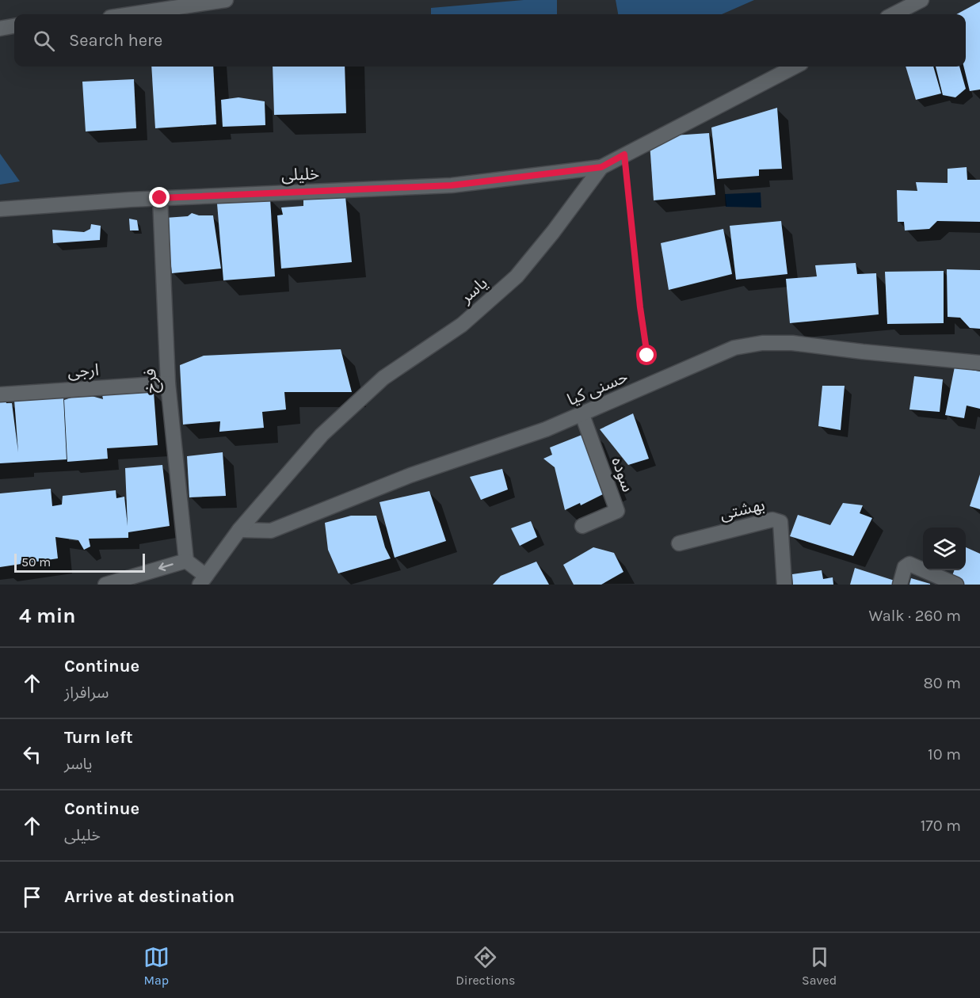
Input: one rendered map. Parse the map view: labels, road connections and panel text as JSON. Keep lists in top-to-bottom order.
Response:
{
  "streets": {
    "street": [
      "خلیلی",
      "یاسر",
      "ارجی",
      "فرخ",
      "حسنی کیا",
      "سوده",
      "بهشتی"
    ]
  },
  "crossings": [
    ["خلیلی", "یاسر"],
    ["خلیلی", "فرخ"],
    ["یاسر", "حسنی کیا"],
    ["ارجی", "فرخ"],
    ["حسنی کیا", "سوده"]
  ],
  "scale_bar": "50 m",
  "page": {
    "search": "Search here",
    "scale": "50 m",
    "heading": ["4 min", "Walk · 260 m"],
    "list": [
      ["Continue", "سرافراز", "80 m"],
      ["Turn left", "یاسر", "10 m"],
      ["Continue", "خلیلی", "170 m"],
      "Arrive at destination"
    ],
    "nav": ["Map", "Directions", "Saved"]
  }
}
